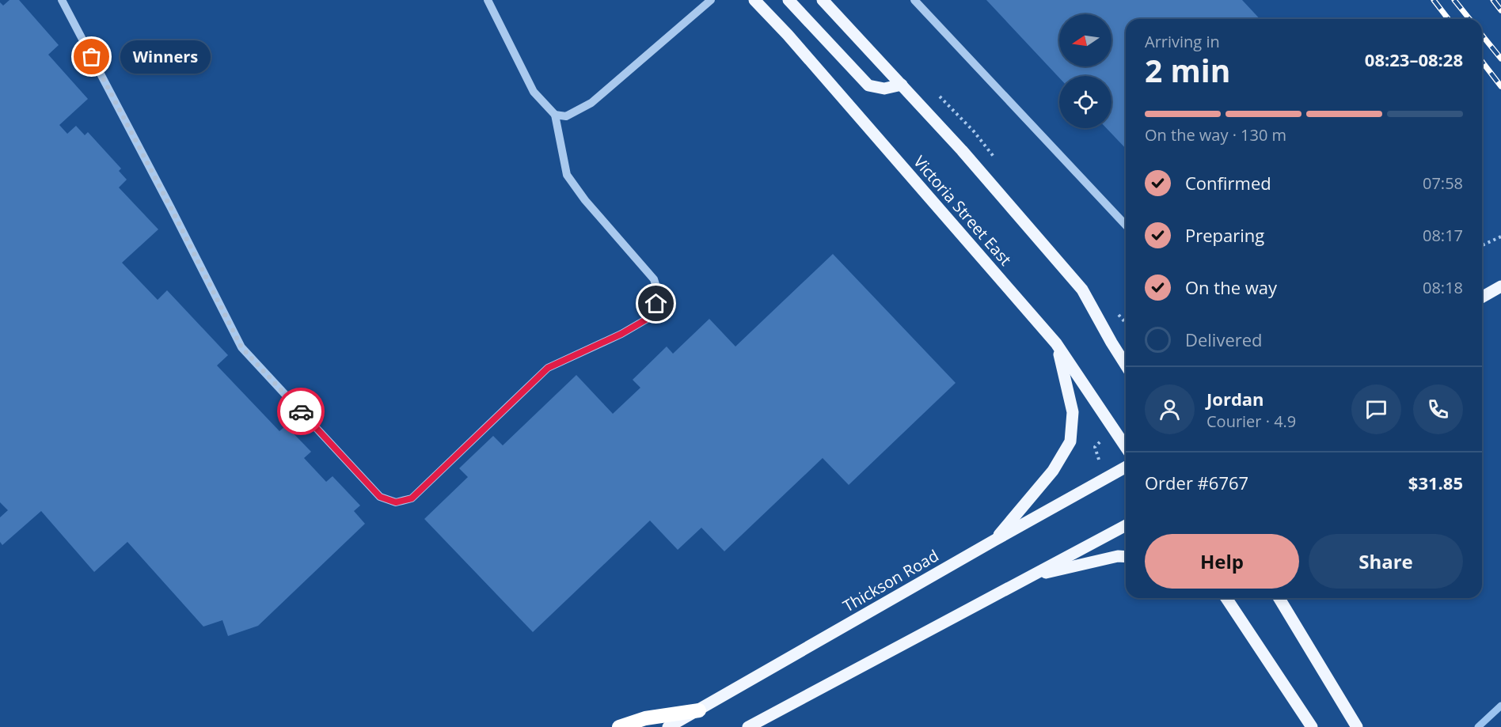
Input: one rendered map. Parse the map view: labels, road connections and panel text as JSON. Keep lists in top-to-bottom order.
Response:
{
  "streets": {
    "main road": ["Victoria Street East", "Thickson Road"]
  },
  "places": ["Winners"],
  "north": "left",
  "page": {
    "heading": ["2 min", "Arriving in", "08:23–08:28"],
    "panel": [
      "Jordan",
      "Courier · 4.9",
      "Order #6767",
      "$31.85"
    ],
    "bubble": "Winners",
    "bar": "On the way · 130 m",
    "list": [
      ["Confirmed", "07:58"],
      ["Preparing", "08:17"],
      ["On the way", "08:18"],
      "Delivered"
    ],
    "buttons": ["Help", "Share"]
  }
}
